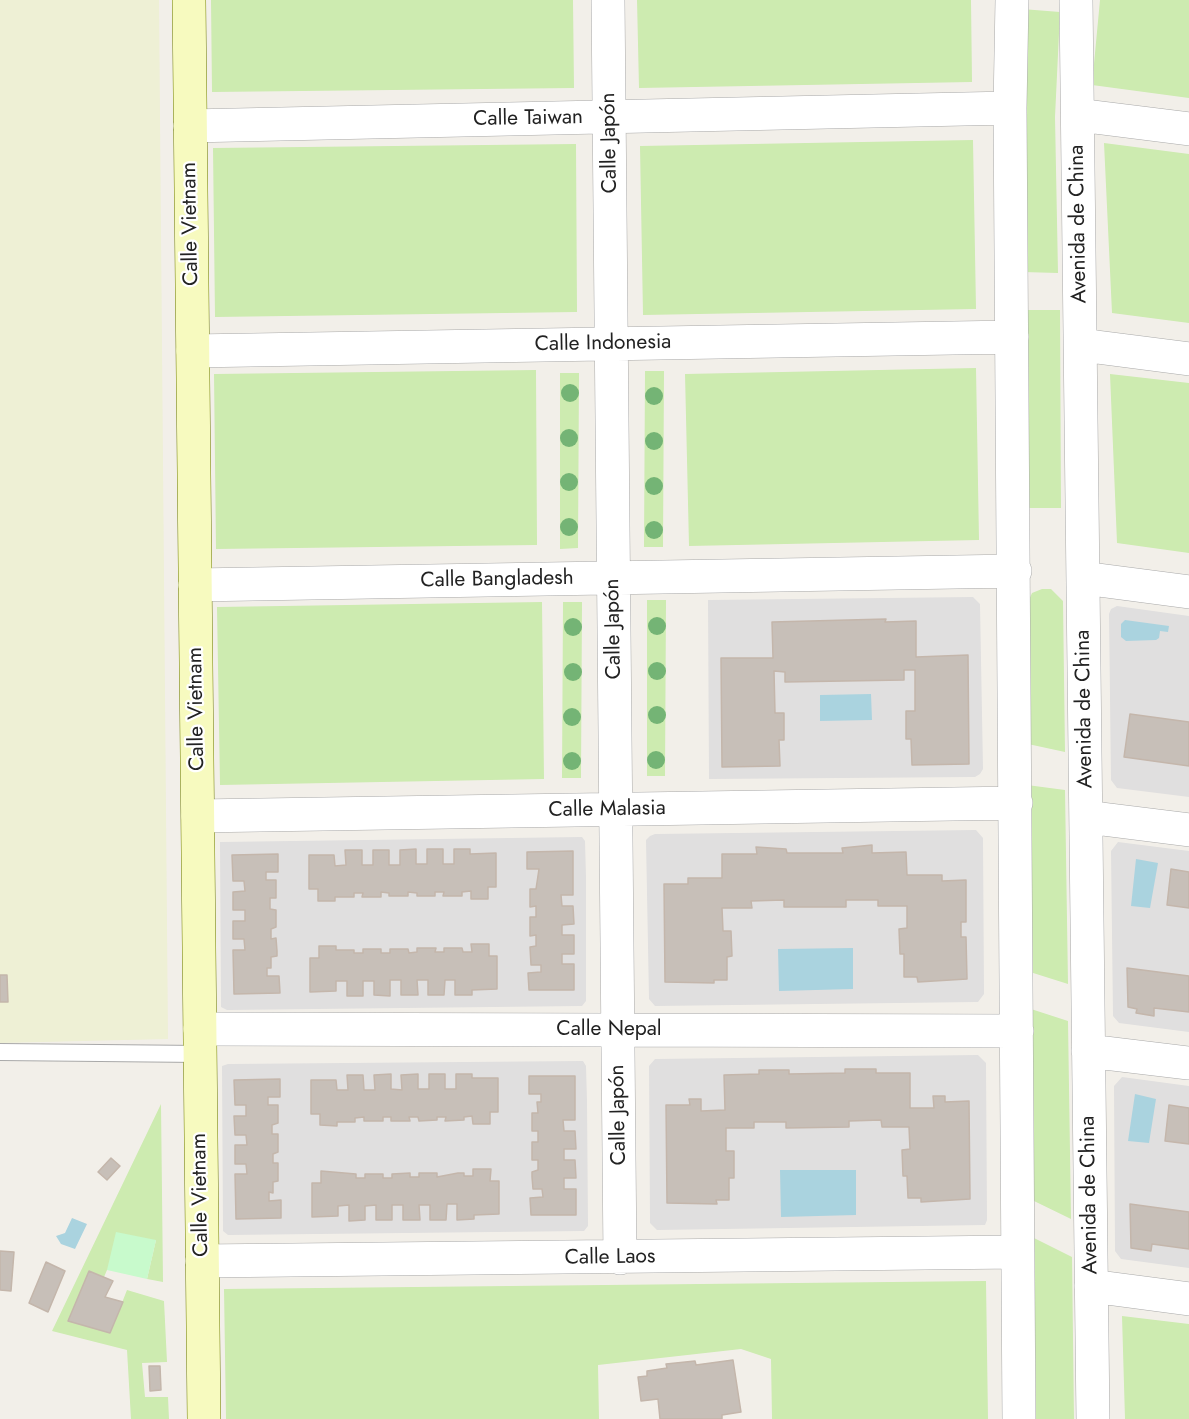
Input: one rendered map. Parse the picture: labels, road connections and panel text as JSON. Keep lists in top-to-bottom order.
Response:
{
  "streets": {
    "street": [
      "Calle Taiwan",
      "Calle Japón",
      "Calle Vietnam",
      "Avenida de China",
      "Calle Indonesia",
      "Calle Bangladesh",
      "Calle Malasia",
      "Calle Nepal",
      "Calle Laos"
    ]
  },
  "crossings": [
    ["Calle Taiwan", "Calle Japón"],
    ["Calle Taiwan", "Calle Vietnam"],
    ["Calle Japón", "Calle Indonesia"],
    ["Calle Japón", "Calle Bangladesh"],
    ["Calle Japón", "Calle Malasia"],
    ["Calle Japón", "Calle Nepal"],
    ["Calle Japón", "Calle Laos"],
    ["Calle Vietnam", "Calle Indonesia"],
    ["Calle Vietnam", "Calle Bangladesh"],
    ["Calle Vietnam", "Calle Malasia"],
    ["Calle Vietnam", "Calle Nepal"],
    ["Calle Vietnam", "Calle Laos"]
  ]
}
